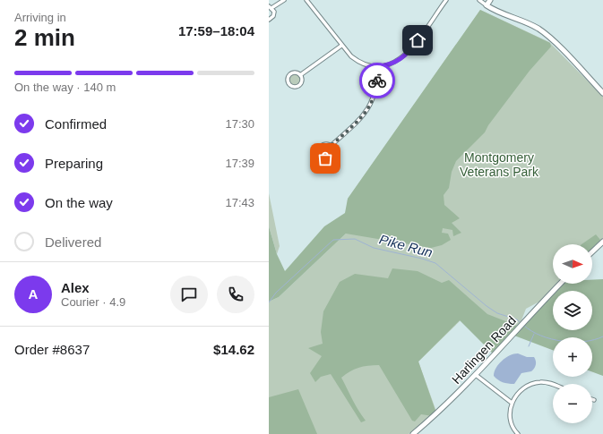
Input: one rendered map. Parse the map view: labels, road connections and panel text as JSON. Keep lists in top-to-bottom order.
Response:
{
  "streets": {
    "street": ["Harlingen Road"]
  },
  "water": ["Pike Run"],
  "parks": ["Montgomery Veterans Park"],
  "north": "right",
  "page": {
    "heading": ["2 min", "Arriving in", "17:59–18:04"],
    "panel": [
      "Alex",
      "Courier · 4.9",
      "Order #8637",
      "$14.62"
    ],
    "bar": "On the way · 140 m",
    "list": [
      ["Confirmed", "17:30"],
      ["Preparing", "17:39"],
      ["On the way", "17:43"],
      "Delivered"
    ],
    "map_buttons": ["+", "−"],
    "round": "A"
  }
}
